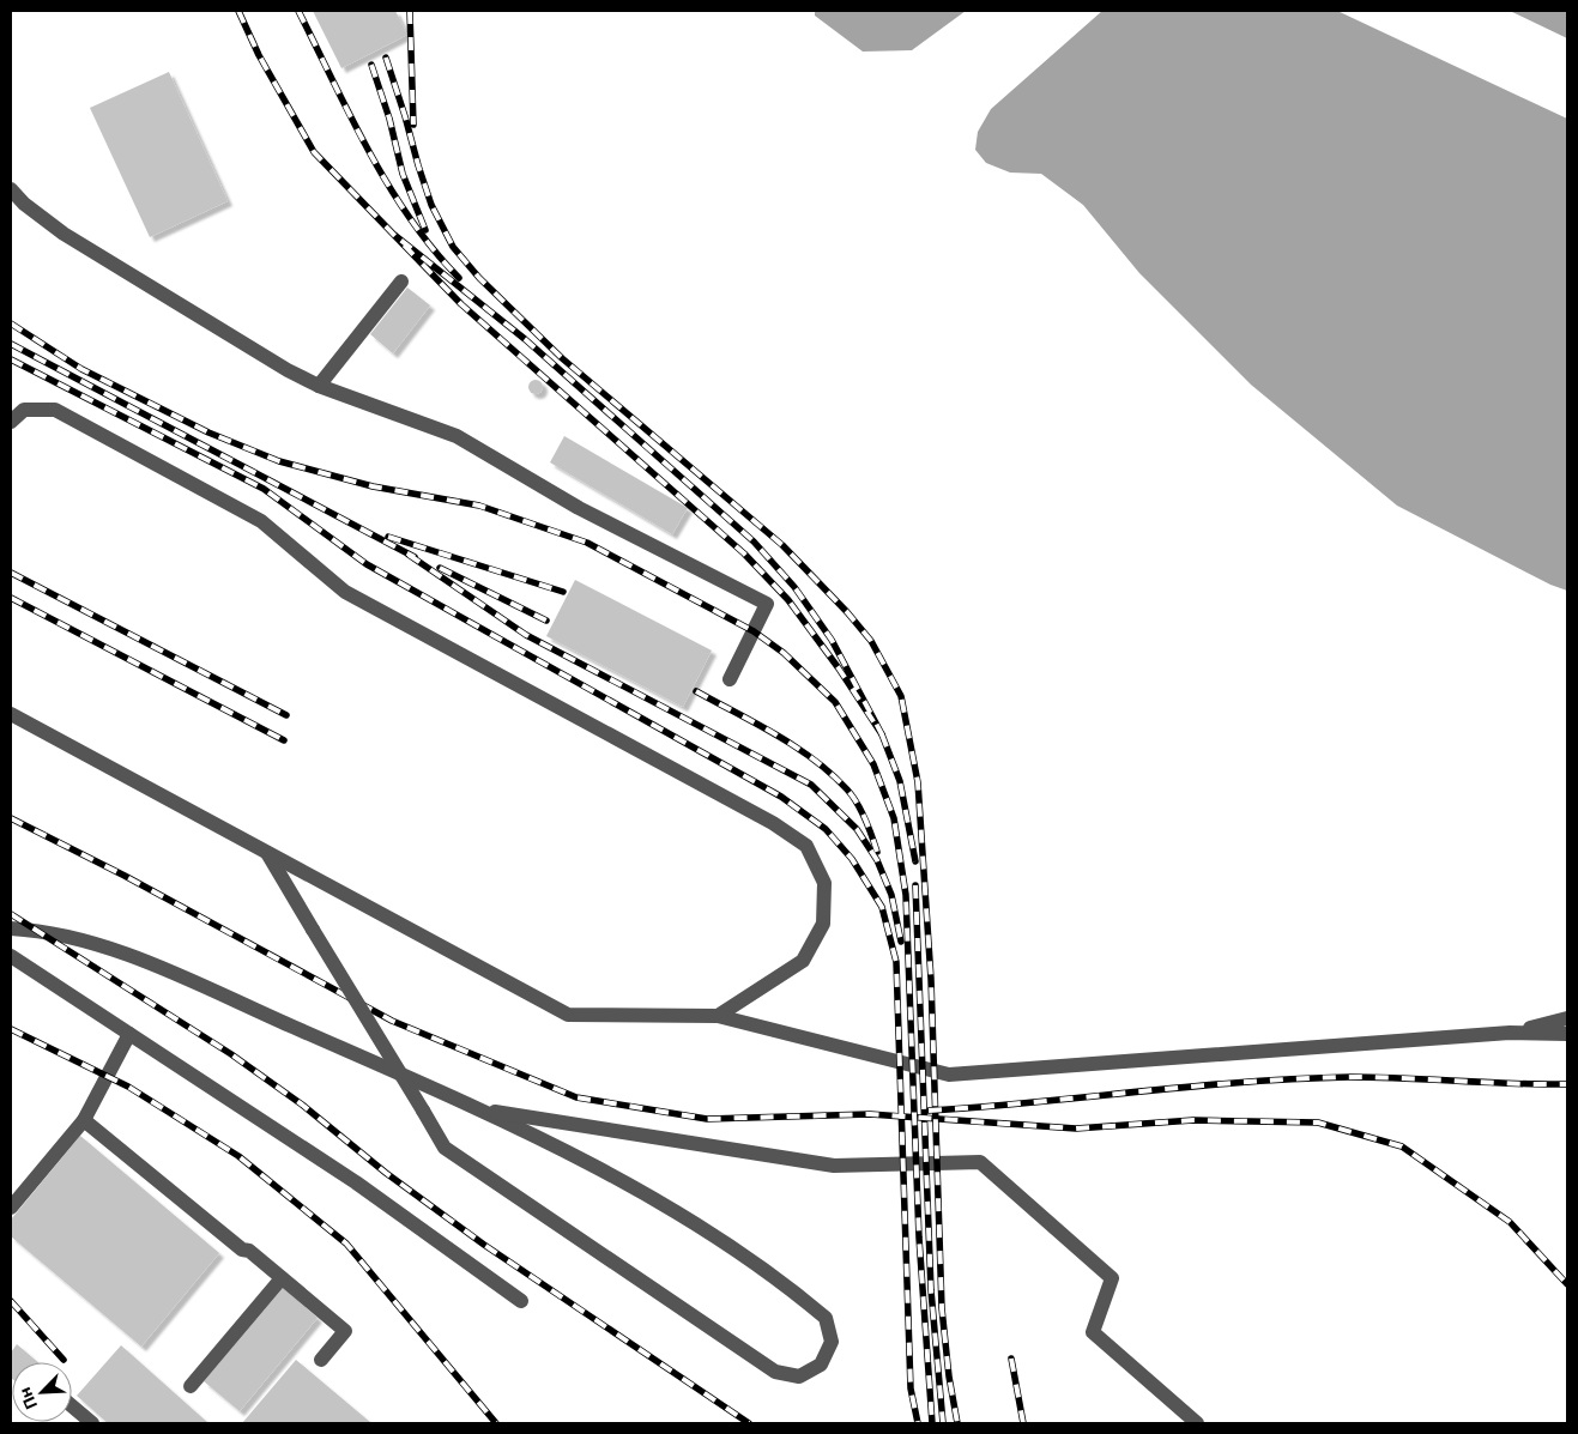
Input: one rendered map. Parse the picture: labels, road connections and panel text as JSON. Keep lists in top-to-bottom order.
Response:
{
  "north": "bottom left"
}
